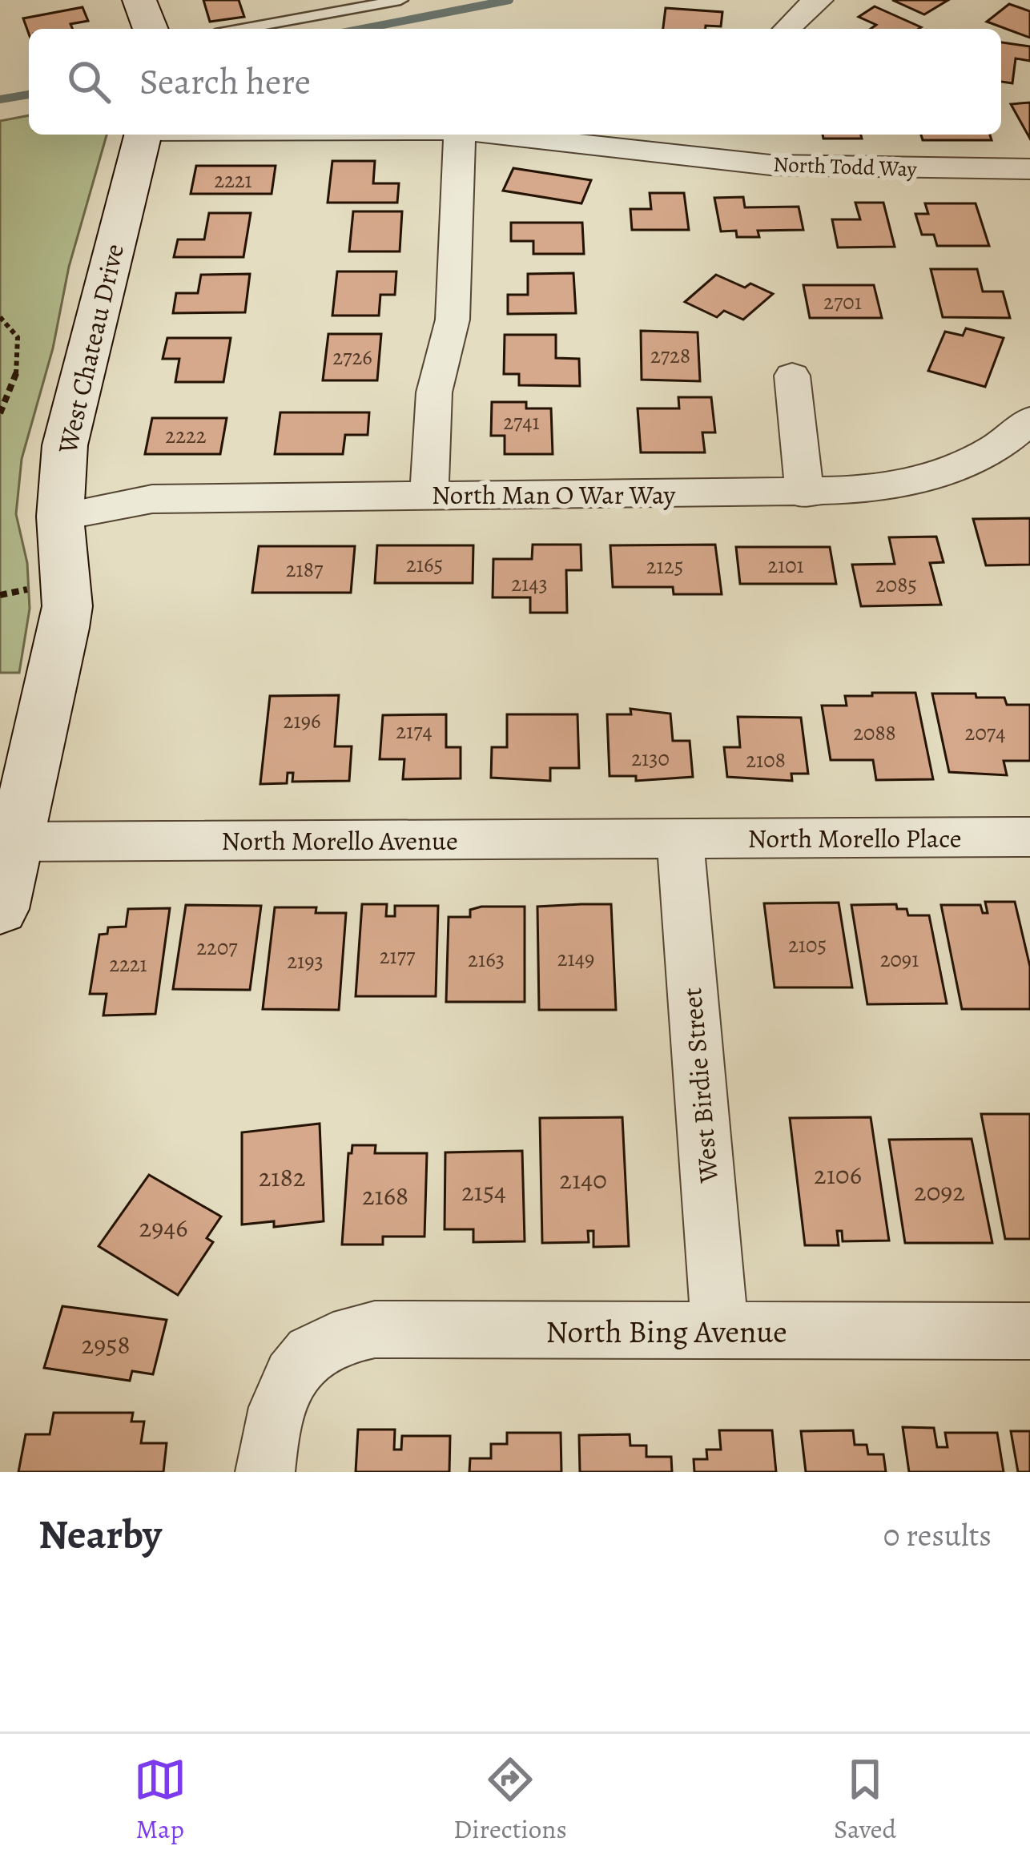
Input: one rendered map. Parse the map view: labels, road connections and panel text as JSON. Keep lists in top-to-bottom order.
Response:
{
  "streets": {
    "street": [
      "North Todd Way",
      "West Chateau Drive",
      "North Man O War Way",
      "North Morello Place",
      "North Morello Avenue",
      "West Birdie Street",
      "North Bing Avenue"
    ]
  },
  "crossings": [
    ["West Chateau Drive", "North Man O War Way"],
    ["West Chateau Drive", "North Morello Avenue"],
    ["North Morello Place", "North Morello Avenue"],
    ["North Morello Place", "West Birdie Street"],
    ["North Morello Avenue", "West Birdie Street"],
    ["West Birdie Street", "North Bing Avenue"]
  ],
  "house_numbers": [
    "2221",
    "2701",
    "2728",
    "2726",
    "2741",
    "2222",
    "2165",
    "2101",
    "2125",
    "2187",
    "2143",
    "2085",
    "2196",
    "2174",
    "2088",
    "2074",
    "2130",
    "2108",
    "2105",
    "2207",
    "2177",
    "2149",
    "2163",
    "2091",
    "2193",
    "2221",
    "2106",
    "2182",
    "2140",
    "2154",
    "2092",
    "2168",
    "2946",
    "2958"
  ],
  "page": {
    "search": "Search here",
    "heading": ["Nearby", "0 results"],
    "nav": ["Map", "Directions", "Saved"]
  }
}
